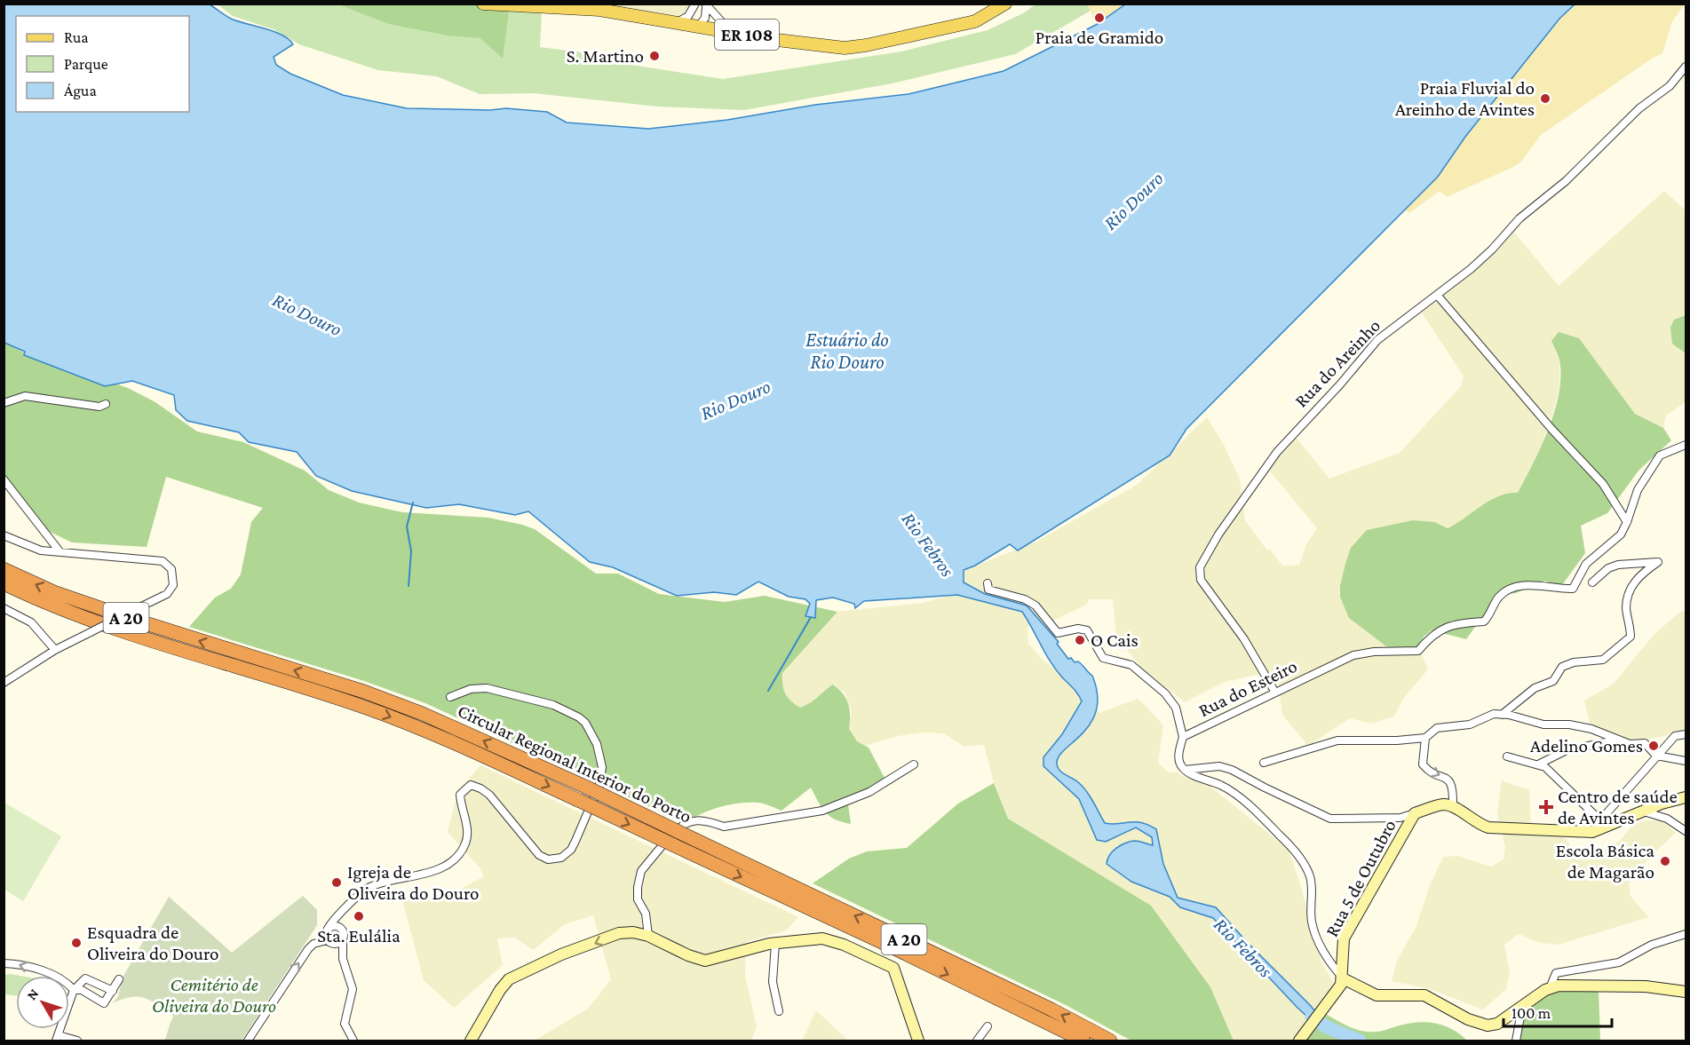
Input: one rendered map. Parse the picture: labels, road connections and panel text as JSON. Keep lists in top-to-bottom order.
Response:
{
  "streets": {
    "highway": ["A 20", "Circular Regional Interior do Porto"],
    "main road": ["ER 108"],
    "street": ["Rua do Areinho", "Rua do Esteiro", "Rua 5 de Outubro"]
  },
  "crossings": [
    ["Rua do Areinho", "Rua do Esteiro"]
  ],
  "water": ["Rio Douro", "Estuário do Rio Douro", "Rio Febros"],
  "parks": ["Cemitério de Oliveira do Douro"],
  "places": {
    "other": [
      "Praia de Gramido",
      "S. Martino",
      "Praia Fluvial do Areinho de Avintes",
      "O Cais",
      "Adelino Gomes",
      "Escola Básica de Magarão",
      "Igreja de Oliveira do Douro",
      "Sta. Eulália",
      "Esquadra de Oliveira do Douro"
    ],
    "health": ["Centro de saúde de Avintes"]
  },
  "legend": ["Rua", "Parque", "Água"],
  "scale_bar": "100 m",
  "north": "top left"
}
